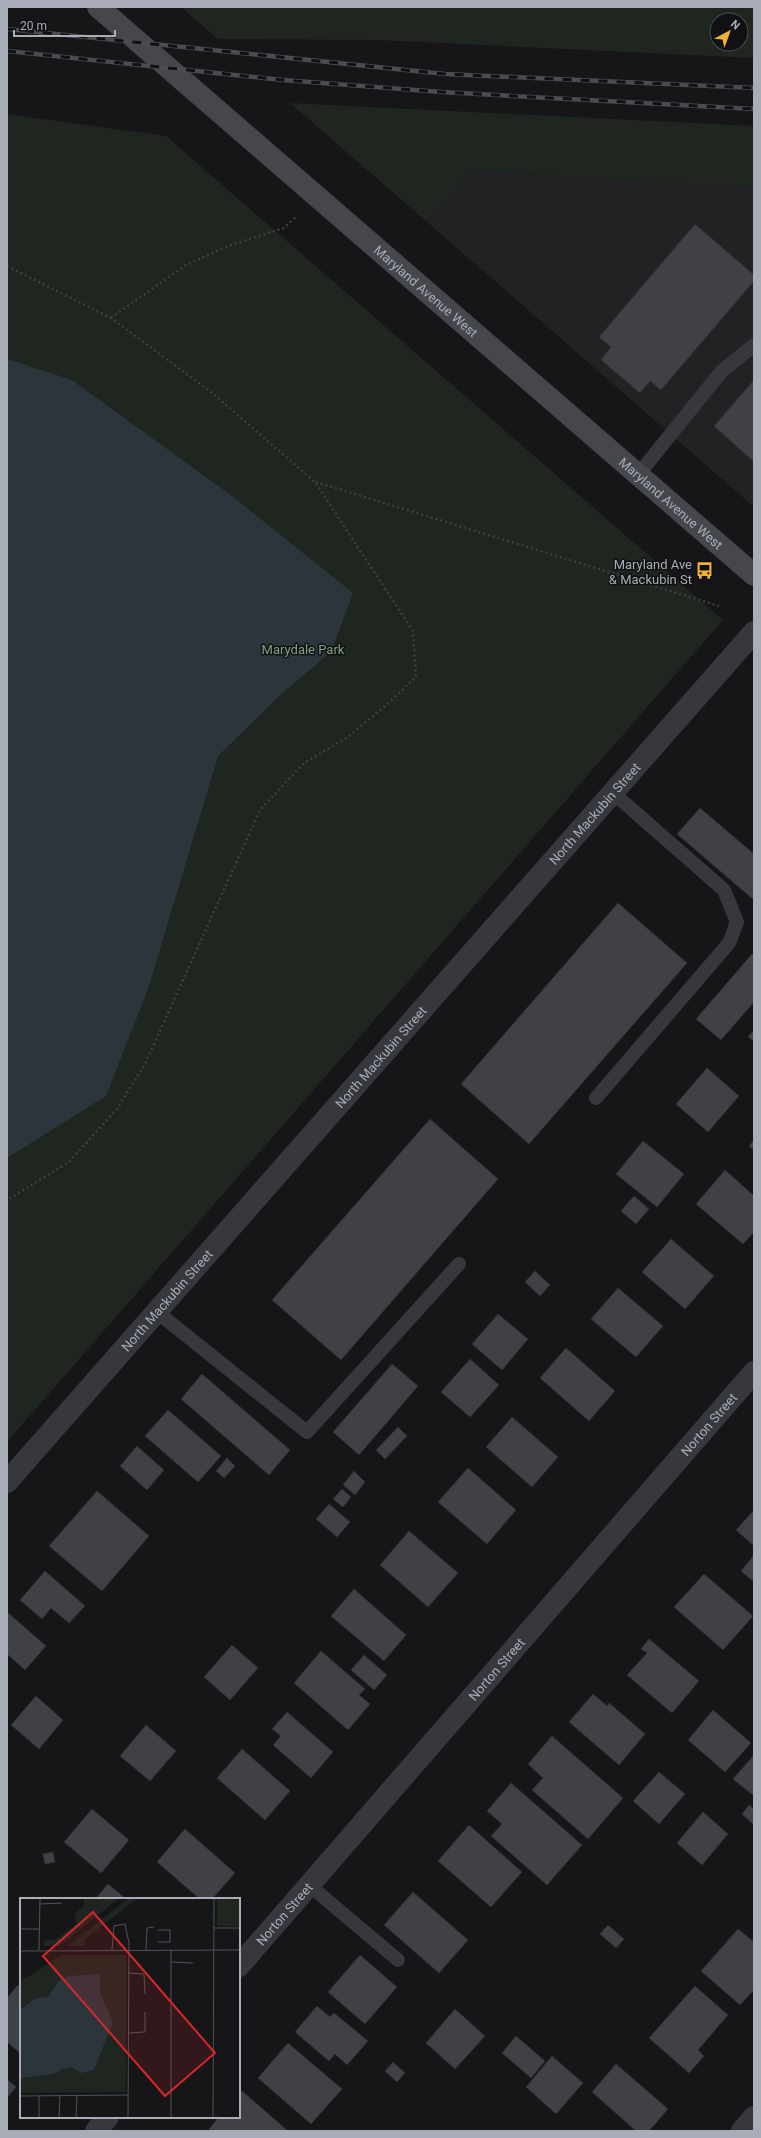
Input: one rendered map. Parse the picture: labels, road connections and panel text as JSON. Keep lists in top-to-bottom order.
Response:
{
  "streets": {
    "main road": ["Maryland Avenue West"],
    "street": ["North Mackubin Street", "Norton Street"]
  },
  "parks": ["Marydale Park"],
  "places": {
    "bus stop": ["Maryland Ave & Mackubin St"]
  },
  "scale_bar": "20 m",
  "north": "top right"
}
